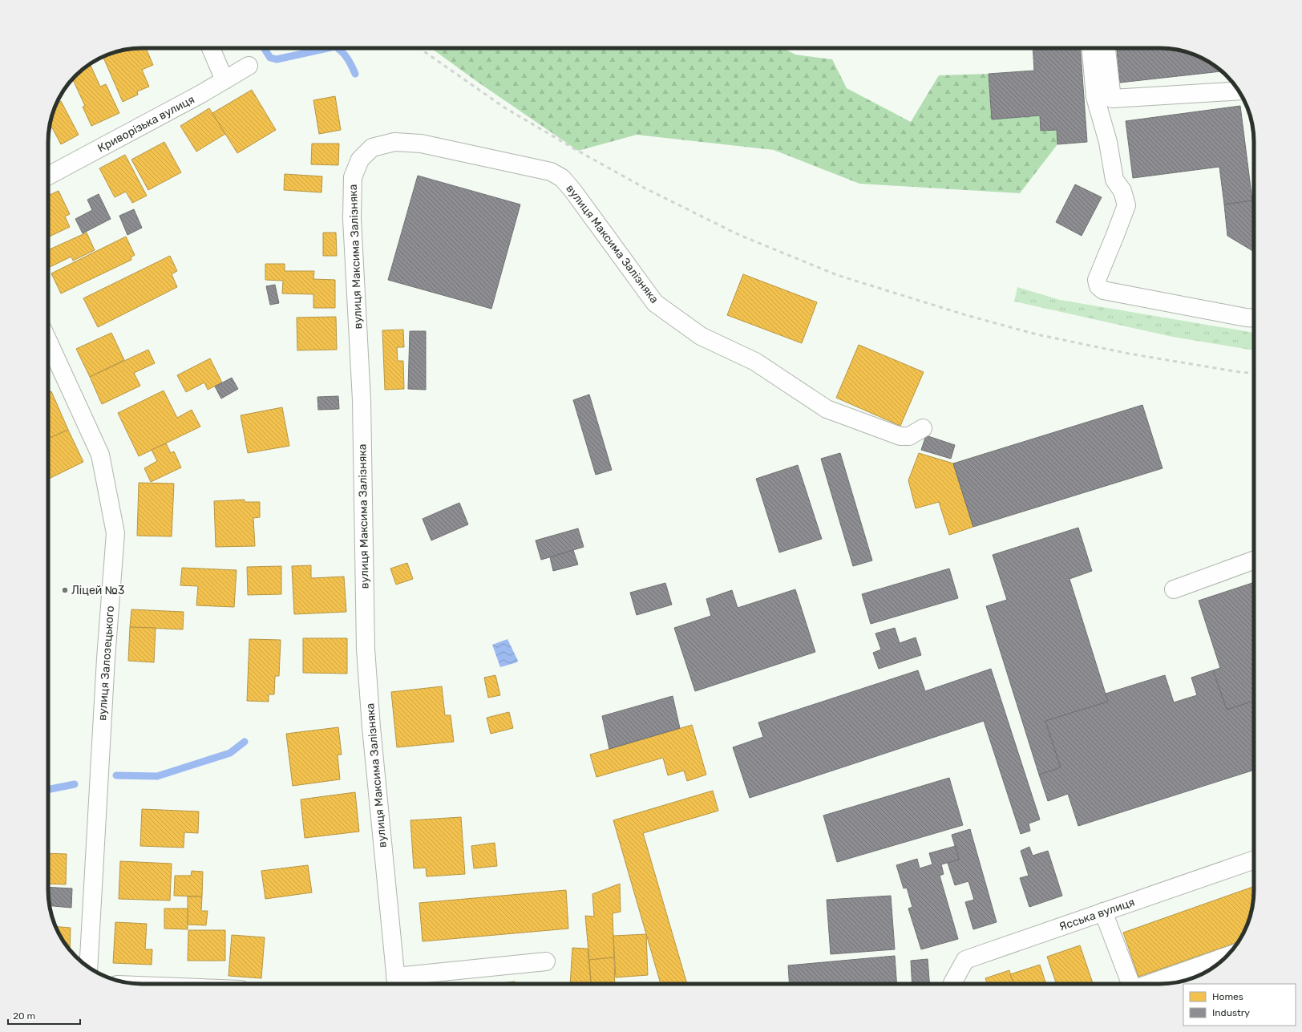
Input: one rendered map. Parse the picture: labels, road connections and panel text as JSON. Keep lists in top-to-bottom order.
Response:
{
  "streets": {
    "street": [
      "Криворізька вулиця",
      "вулиця Максима Залізняка",
      "вулиця Залозецького",
      "Ясська вулиця"
    ]
  },
  "places": ["Ліцей №3"],
  "legend": ["Homes", "Industry"],
  "scale_bar": "20 m"
}
